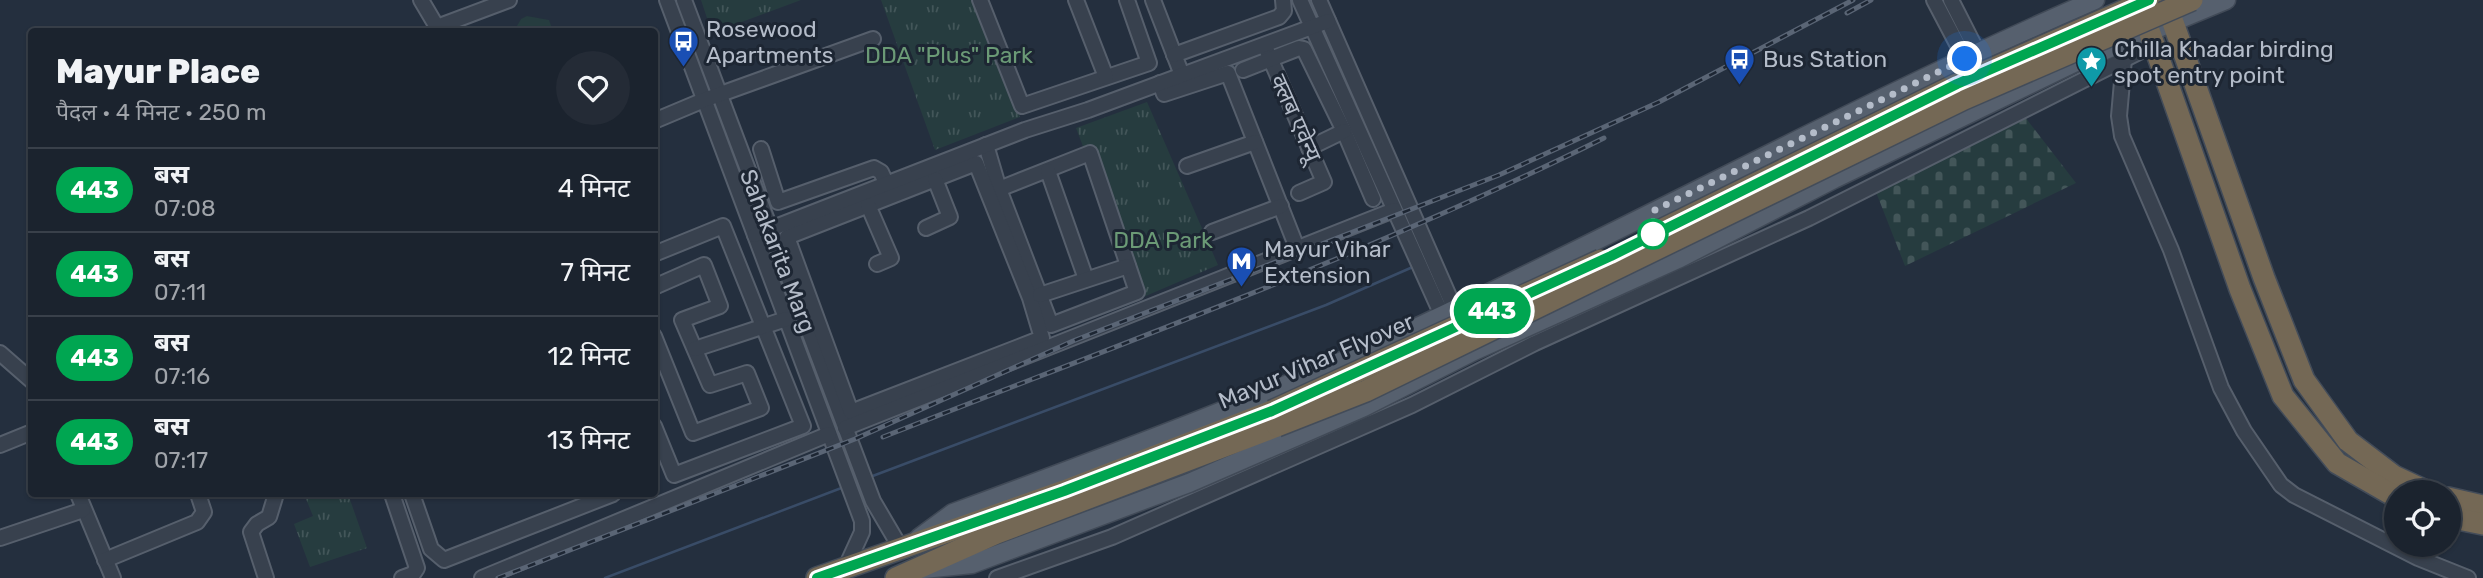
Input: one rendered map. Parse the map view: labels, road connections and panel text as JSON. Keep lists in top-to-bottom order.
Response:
{
  "streets": {
    "highway": ["Mayur Vihar Flyover"],
    "street": ["क्लब एवेन्यू", "Sahakarita Marg"]
  },
  "crossings": [
    ["Sahakarita Marg", "Mayur Vihar Flyover"]
  ],
  "parks": ["DDA \"Plus\" Park", "DDA Park"],
  "places": {
    "bus stop": ["Rosewood Apartments", "Bus Station"],
    "place": ["Chilla Khadar birding spot entry point"],
    "metro station": ["Mayur Vihar Extension"]
  },
  "lines": ["bus line 443"],
  "page": {
    "on_map": "443",
    "heading": ["Mayur Place", "पैदल · 4 मिनट · 250 m"],
    "list": [
      {
        "mark": "443",
        "name": "बस",
        "note": "07:08",
        "value": "4 मिनट"
      },
      {
        "mark": "443",
        "name": "बस",
        "note": "07:11",
        "value": "7 मिनट"
      },
      {
        "mark": "443",
        "name": "बस",
        "note": "07:16",
        "value": "12 मिनट"
      },
      {
        "mark": "443",
        "name": "बस",
        "note": "07:17",
        "value": "13 मिनट"
      }
    ]
  }
}
